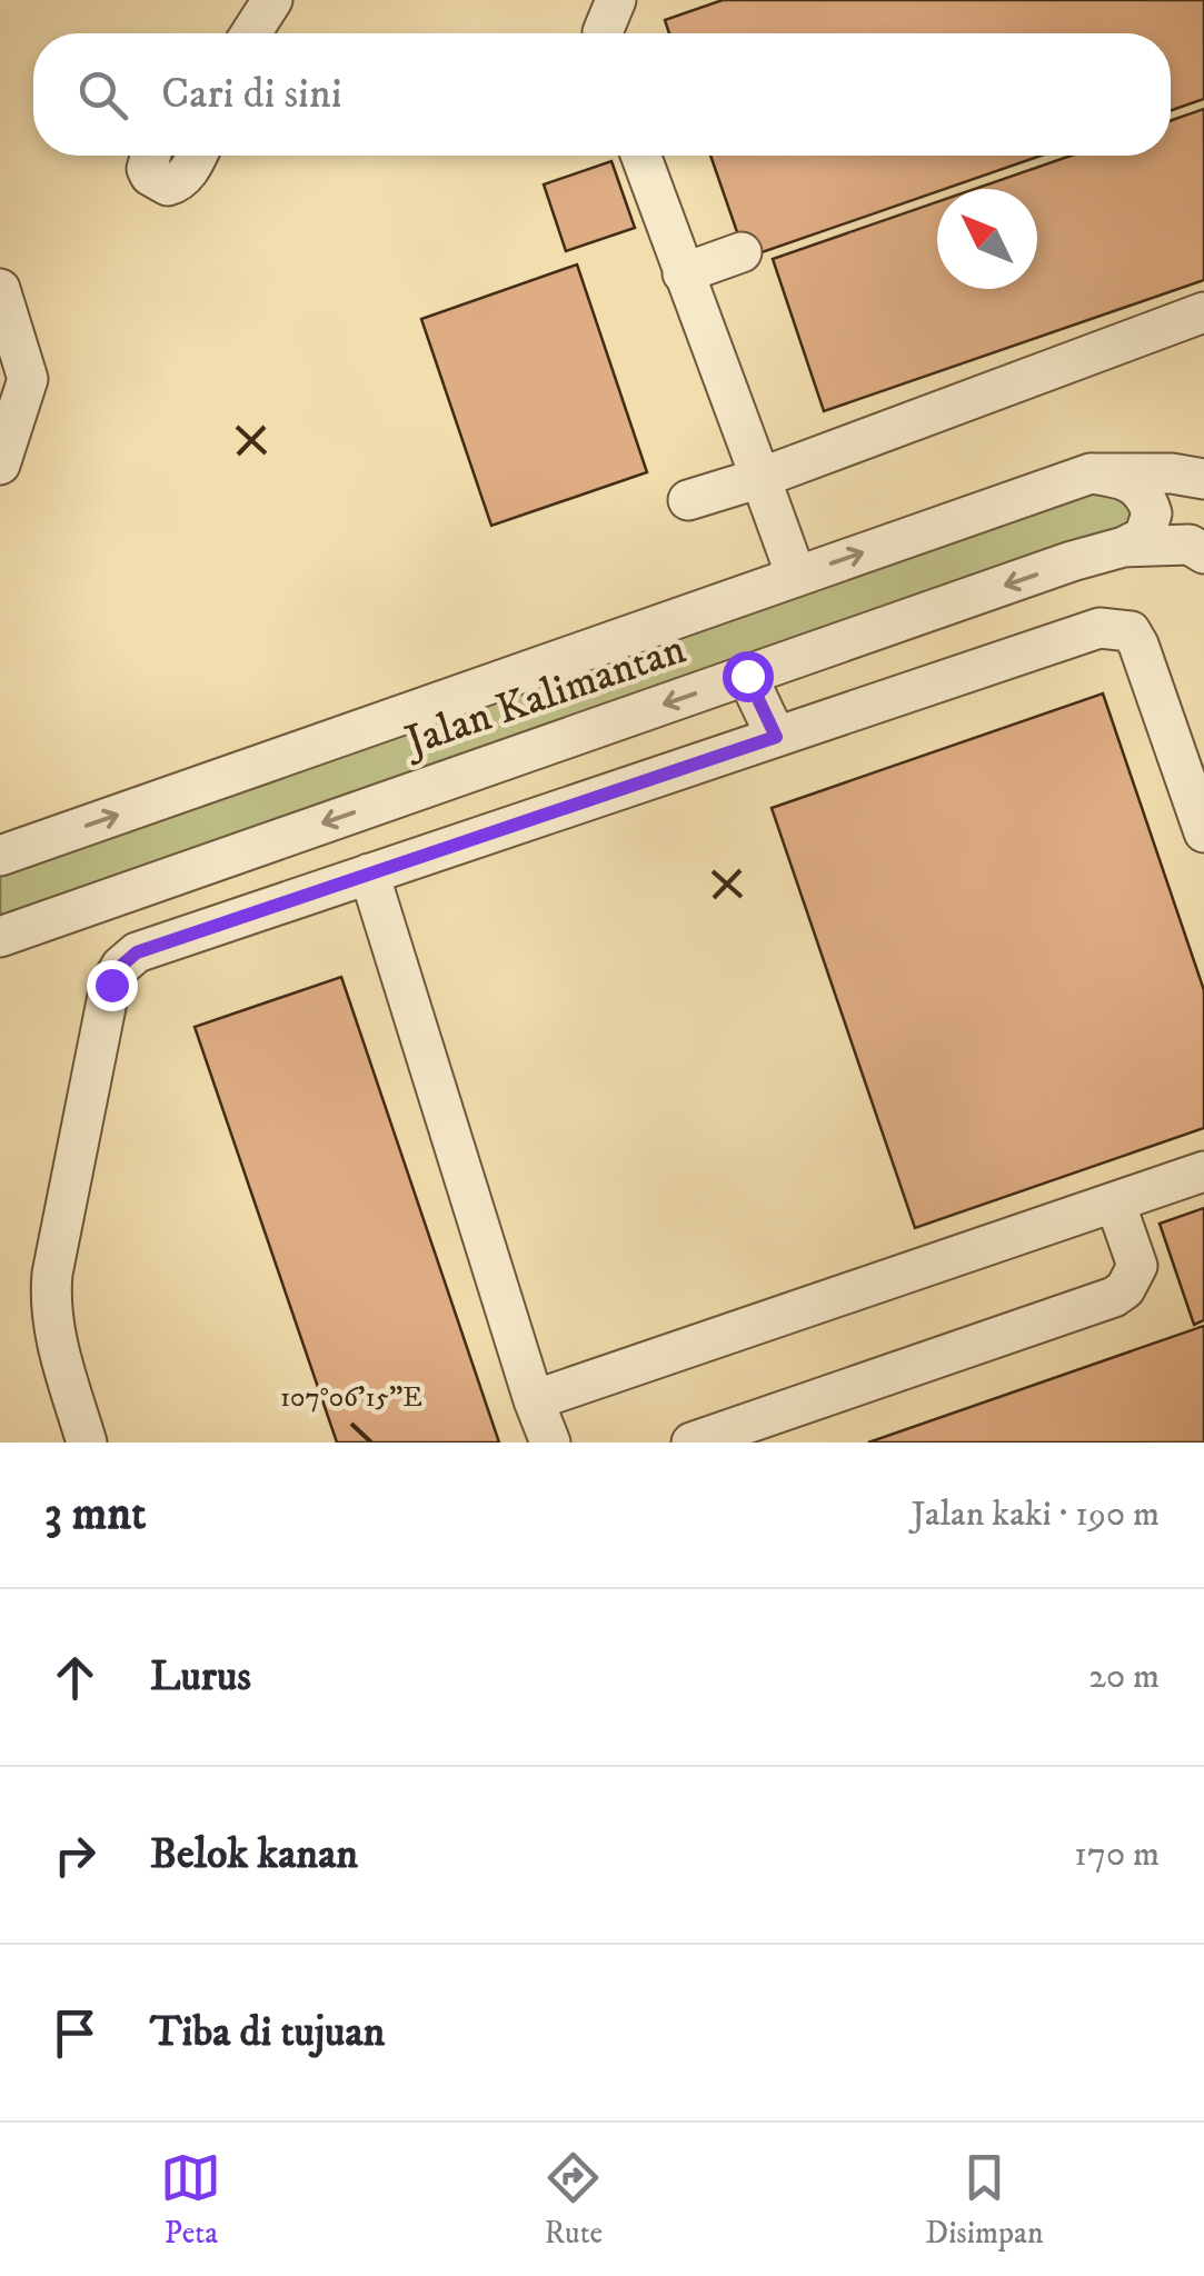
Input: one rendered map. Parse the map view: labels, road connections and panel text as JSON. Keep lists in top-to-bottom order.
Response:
{
  "streets": {
    "street": ["Jalan Kalimantan"]
  },
  "north": "top left",
  "page": {
    "search": "Cari di sini",
    "heading": ["3 mnt", "Jalan kaki · 190 m"],
    "list": [
      ["Lurus", "20 m"],
      ["Belok kanan", "170 m"],
      "Tiba di tujuan"
    ],
    "nav": ["Peta", "Rute", "Disimpan"]
  },
  "coordinates": ["107°06'15\"E"]
}
